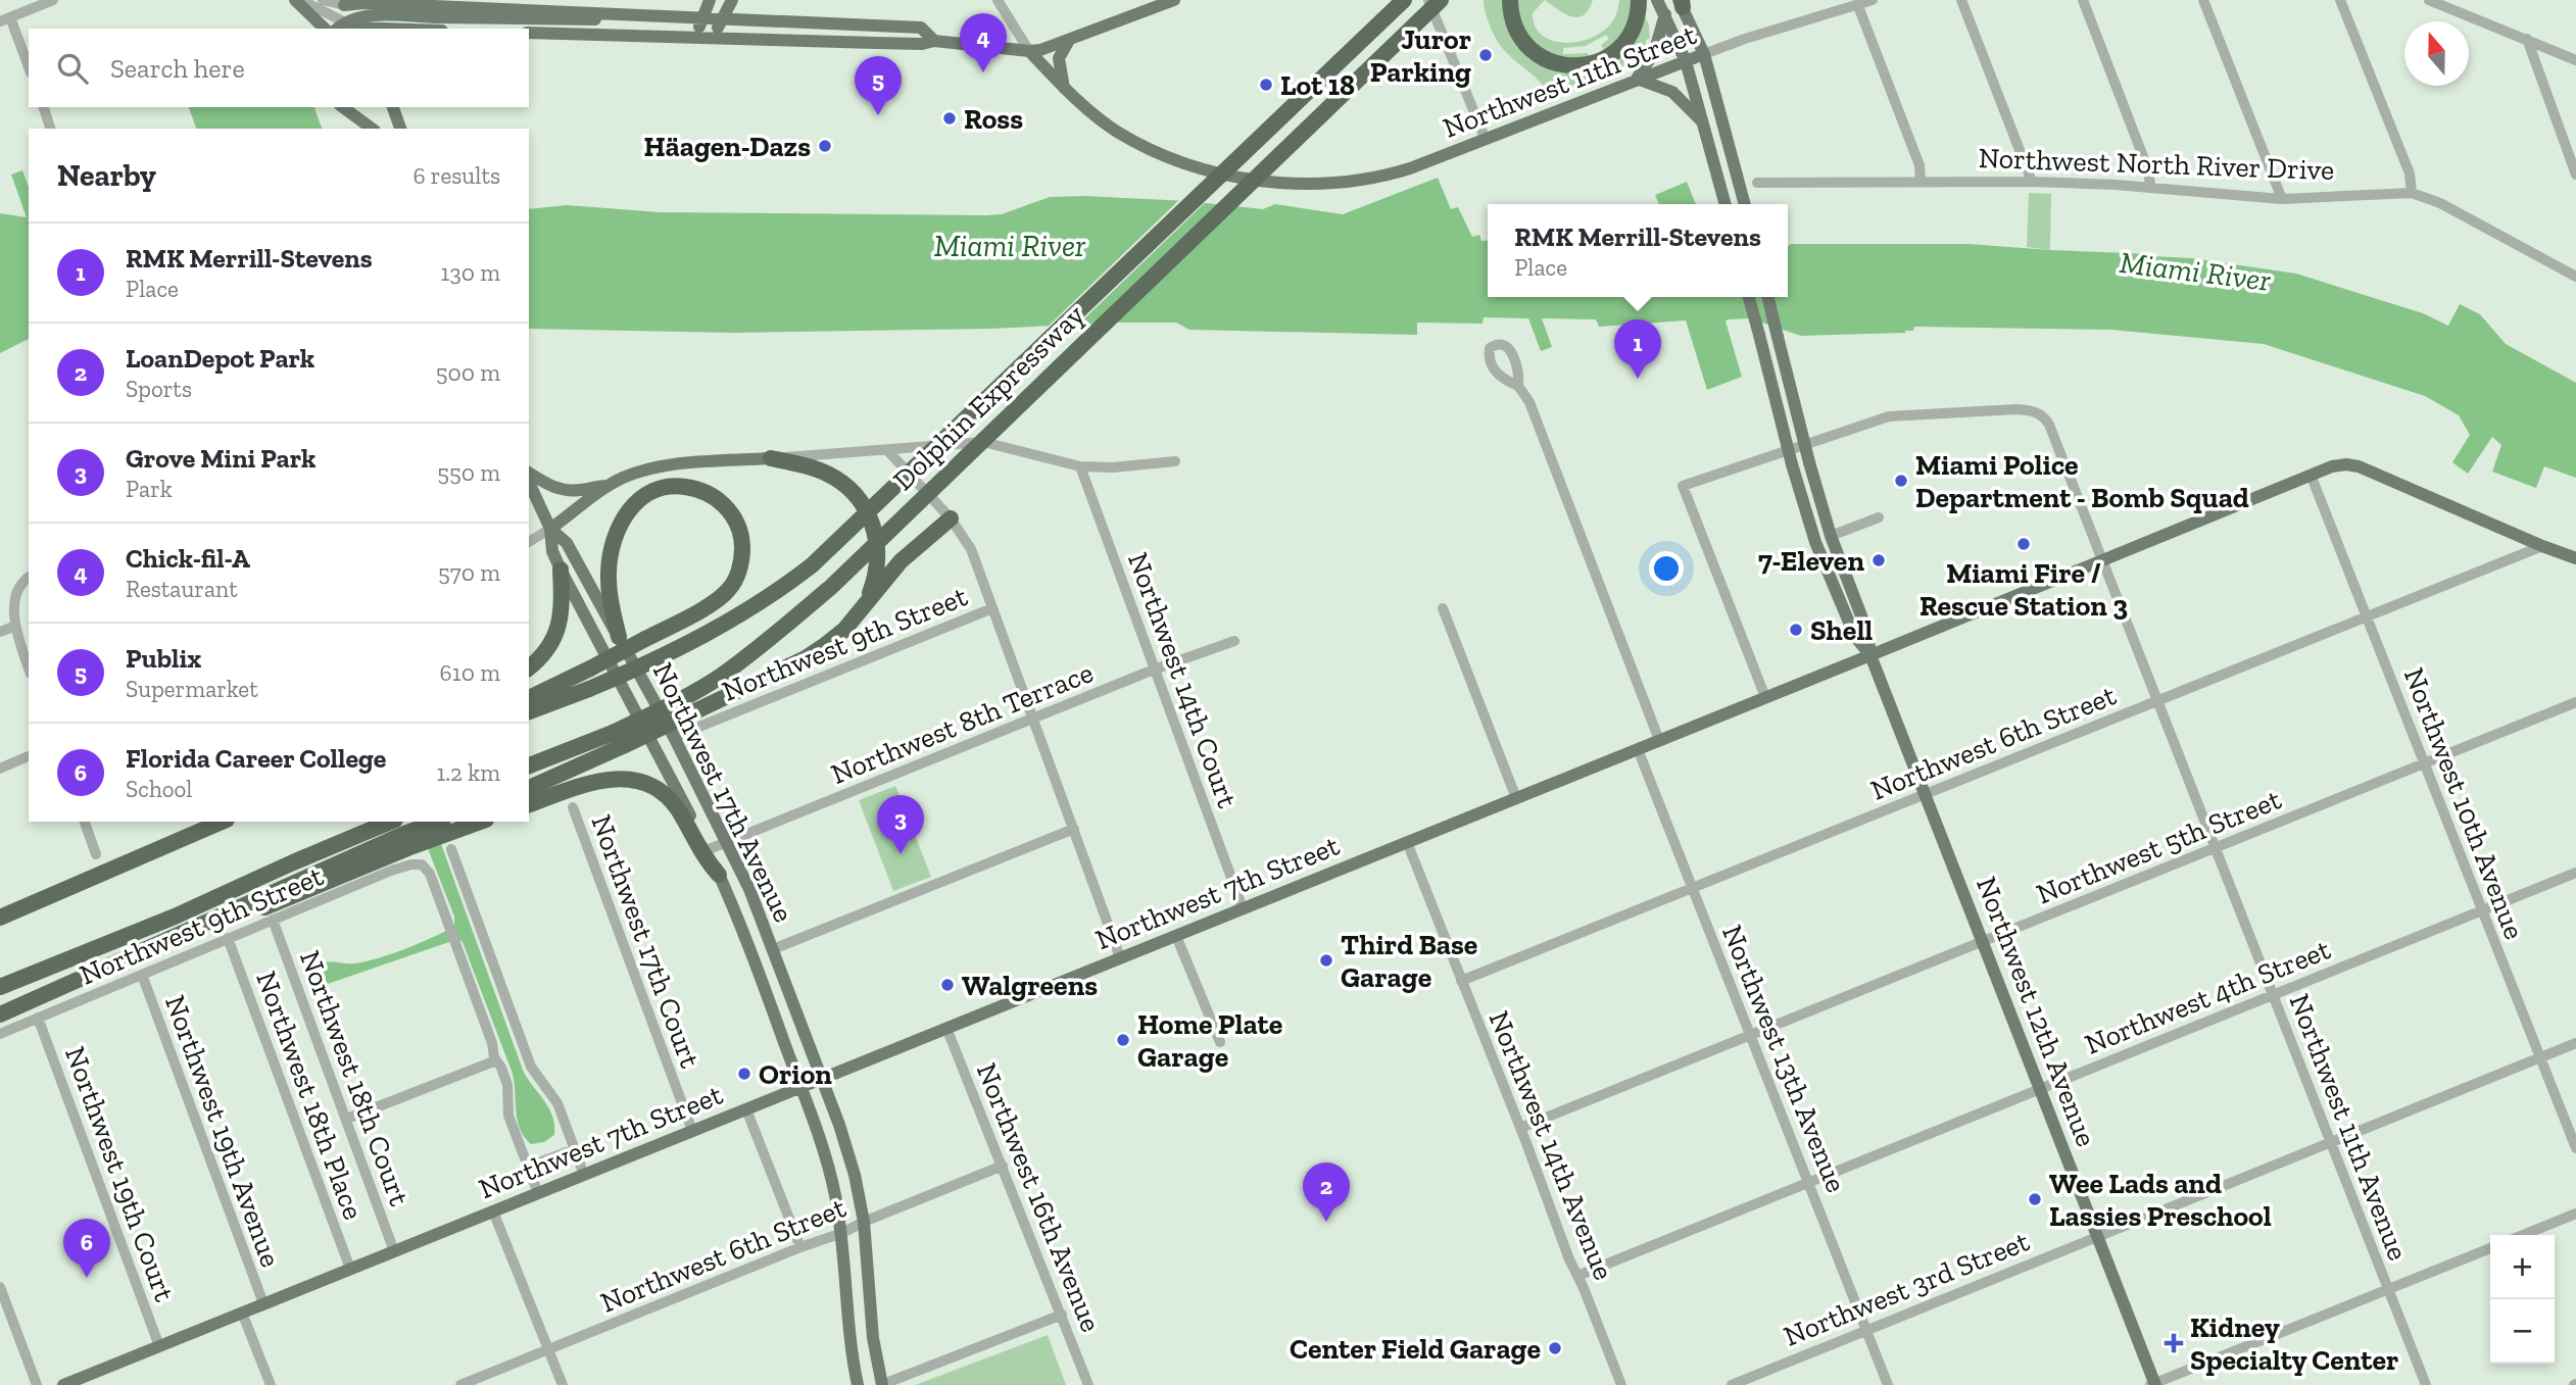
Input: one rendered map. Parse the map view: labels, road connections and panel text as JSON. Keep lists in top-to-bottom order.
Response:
{
  "streets": {
    "highway": ["Dolphin Expressway"],
    "main road": [
      "Northwest 11th Street",
      "Northwest 17th Avenue",
      "Northwest 7th Street",
      "Northwest 12th Avenue"
    ],
    "street": [
      "Northwest North River Drive",
      "Northwest 9th Street",
      "Northwest 14th Court",
      "Northwest 8th Terrace",
      "Northwest 6th Street",
      "Northwest 10th Avenue",
      "Northwest 5th Street",
      "Northwest 17th Court",
      "Northwest 4th Street",
      "Northwest 13th Avenue",
      "Northwest 18th Court",
      "Northwest 18th Place",
      "Northwest 11th Avenue",
      "Northwest 19th Avenue",
      "Northwest 14th Avenue",
      "Northwest 19th Court",
      "Northwest 16th Avenue",
      "Northwest 3rd Street"
    ]
  },
  "crossings": [
    ["Northwest 9th Street", "Northwest 17th Avenue"],
    ["Northwest 9th Street", "Northwest 18th Court"],
    ["Northwest 9th Street", "Northwest 18th Place"],
    ["Northwest 9th Street", "Northwest 19th Avenue"],
    ["Northwest 9th Street", "Northwest 19th Court"],
    ["Northwest 14th Court", "Northwest 8th Terrace"],
    ["Northwest 14th Court", "Northwest 7th Street"],
    ["Northwest 8th Terrace", "Northwest 17th Avenue"],
    ["Northwest 6th Street", "Northwest 17th Avenue"],
    ["Northwest 6th Street", "Northwest 10th Avenue"],
    ["Northwest 6th Street", "Northwest 7th Street"],
    ["Northwest 6th Street", "Northwest 12th Avenue"],
    ["Northwest 6th Street", "Northwest 13th Avenue"],
    ["Northwest 6th Street", "Northwest 11th Avenue"],
    ["Northwest 6th Street", "Northwest 14th Avenue"],
    ["Northwest 6th Street", "Northwest 16th Avenue"],
    ["Northwest 17th Avenue", "Northwest 7th Street"],
    ["Northwest 10th Avenue", "Northwest 5th Street"],
    ["Northwest 10th Avenue", "Northwest 7th Street"],
    ["Northwest 10th Avenue", "Northwest 4th Street"],
    ["Northwest 10th Avenue", "Northwest 3rd Street"],
    ["Northwest 5th Street", "Northwest 12th Avenue"],
    ["Northwest 5th Street", "Northwest 13th Avenue"],
    ["Northwest 5th Street", "Northwest 11th Avenue"],
    ["Northwest 5th Street", "Northwest 14th Avenue"],
    ["Northwest 7th Street", "Northwest 17th Court"],
    ["Northwest 7th Street", "Northwest 12th Avenue"],
    ["Northwest 7th Street", "Northwest 13th Avenue"],
    ["Northwest 7th Street", "Northwest 18th Court"],
    ["Northwest 7th Street", "Northwest 18th Place"],
    ["Northwest 7th Street", "Northwest 11th Avenue"],
    ["Northwest 7th Street", "Northwest 19th Avenue"],
    ["Northwest 7th Street", "Northwest 14th Avenue"],
    ["Northwest 7th Street", "Northwest 19th Court"],
    ["Northwest 7th Street", "Northwest 16th Avenue"],
    ["Northwest 4th Street", "Northwest 12th Avenue"],
    ["Northwest 4th Street", "Northwest 13th Avenue"],
    ["Northwest 4th Street", "Northwest 11th Avenue"],
    ["Northwest 4th Street", "Northwest 14th Avenue"],
    ["Northwest 12th Avenue", "Northwest 3rd Street"],
    ["Northwest 13th Avenue", "Northwest 3rd Street"],
    ["Northwest 11th Avenue", "Northwest 3rd Street"]
  ],
  "water": ["Miami River"],
  "places": {
    "other": [
      "Juror Parking",
      "Lot 18",
      "Ross",
      "Häagen-Dazs",
      "Miami Police Department - Bomb Squad",
      "Miami Fire / Rescue Station 3",
      "7-Eleven",
      "Shell",
      "Third Base Garage",
      "Walgreens",
      "Home Plate Garage",
      "Orion",
      "Wee Lads and Lassies Preschool",
      "Center Field Garage"
    ],
    "health": ["Kidney Specialty Center"]
  },
  "north": "top",
  "page": {
    "pins": [
      "4",
      "5",
      "1",
      "3",
      "2",
      "6"
    ],
    "search": "Search here",
    "heading": ["Nearby", "6 results"],
    "popup": ["RMK Merrill-Stevens", "Place"],
    "list": [
      {
        "mark": "1",
        "name": "RMK Merrill-Stevens",
        "note": "Place",
        "value": "130 m"
      },
      {
        "mark": "2",
        "name": "LoanDepot Park",
        "note": "Sports",
        "value": "500 m"
      },
      {
        "mark": "3",
        "name": "Grove Mini Park",
        "note": "Park",
        "value": "550 m"
      },
      {
        "mark": "4",
        "name": "Chick-fil-A",
        "note": "Restaurant",
        "value": "570 m"
      },
      {
        "mark": "5",
        "name": "Publix",
        "note": "Supermarket",
        "value": "610 m"
      },
      {
        "mark": "6",
        "name": "Florida Career College",
        "note": "School",
        "value": "1.2 km"
      }
    ],
    "map_buttons": ["+", "−"]
  }
}
